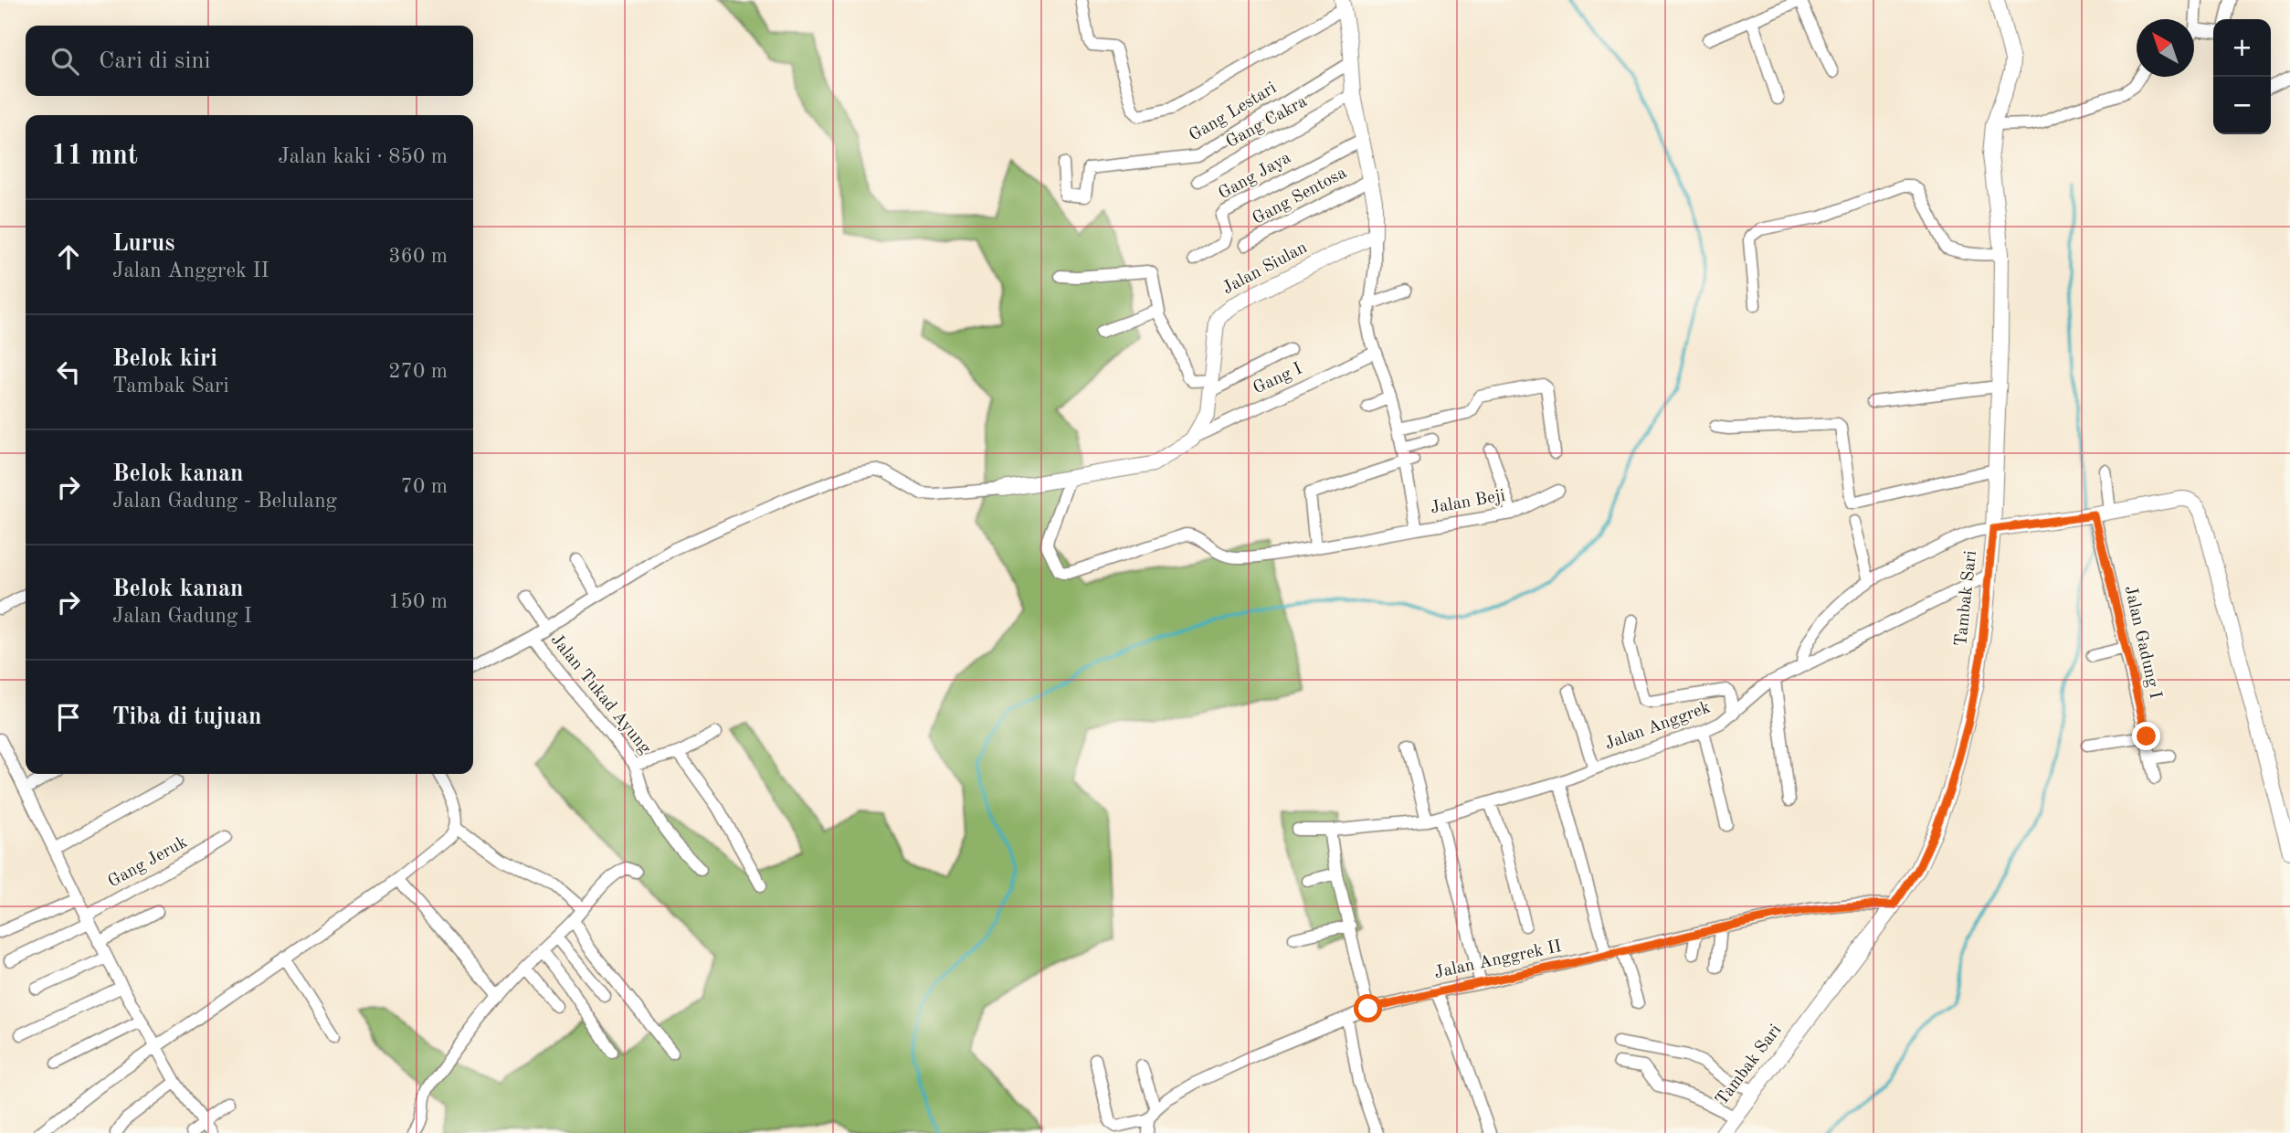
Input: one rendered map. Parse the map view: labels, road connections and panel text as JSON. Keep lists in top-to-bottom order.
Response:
{
  "streets": {
    "street": [
      "Gang Lestari",
      "Gang Cakra",
      "Gang Jaya",
      "Gang Sentosa",
      "Jalan Siulan",
      "Gang I",
      "Jalan Beji",
      "Tambak Sari",
      "Jalan Gadung I",
      "Jalan Tukad Ayung",
      "Jalan Anggrek",
      "Gang Jeruk",
      "Jalan Anggrek II"
    ]
  },
  "crossings": [
    ["Jalan Siulan", "Gang I"],
    ["Tambak Sari", "Jalan Anggrek"],
    ["Tambak Sari", "Jalan Anggrek II"]
  ],
  "north": "top left",
  "page": {
    "map_buttons": ["+", "−"],
    "search": "Cari di sini",
    "heading": ["11 mnt", "Jalan kaki · 850 m"],
    "list": [
      ["Lurus", "Jalan Anggrek II", "360 m"],
      ["Belok kiri", "Tambak Sari", "270 m"],
      ["Belok kanan", "Jalan Gadung - Belulang", "70 m"],
      ["Belok kanan", "Jalan Gadung I", "150 m"],
      "Tiba di tujuan"
    ]
  }
}
